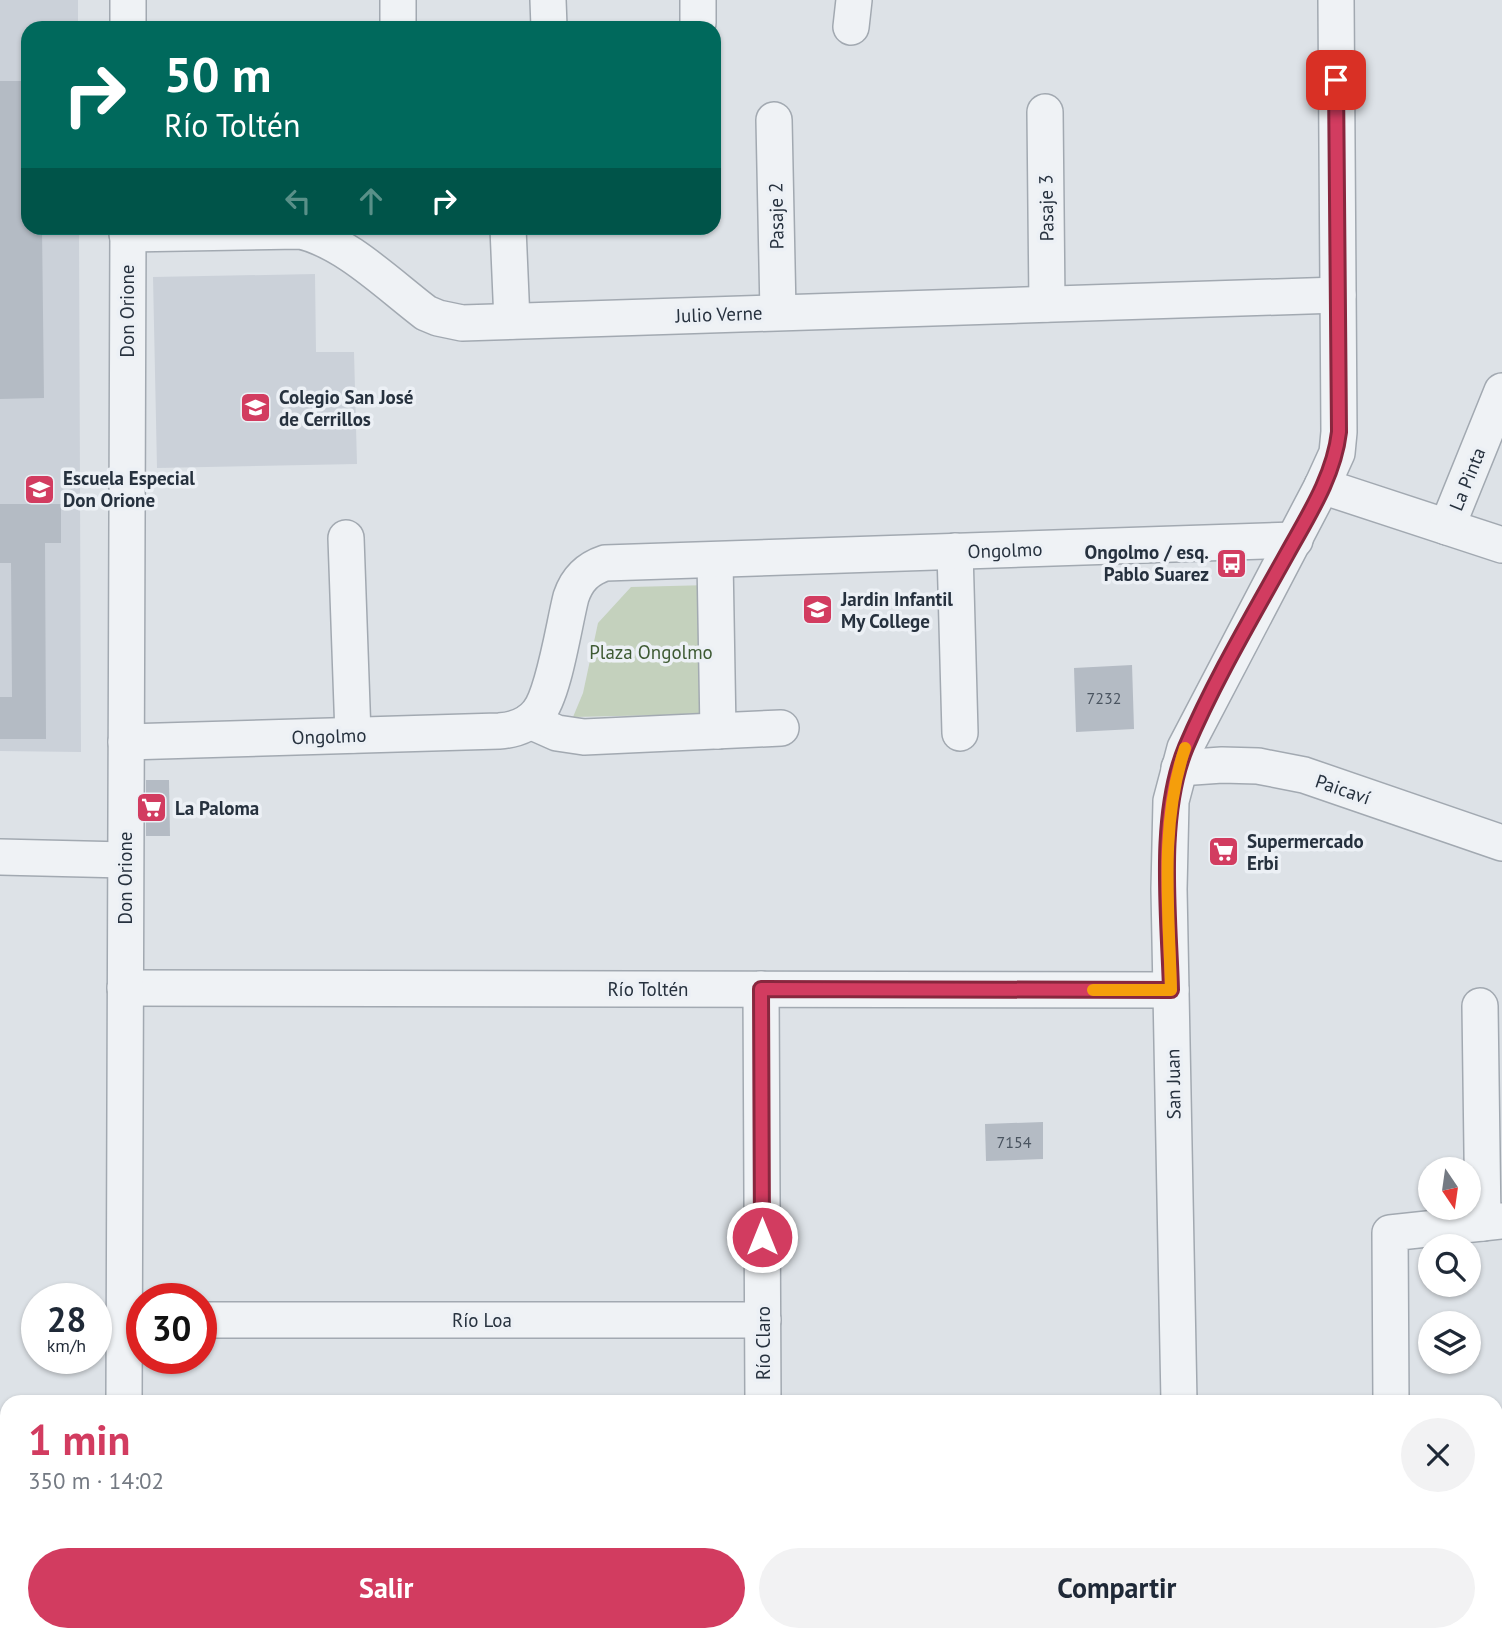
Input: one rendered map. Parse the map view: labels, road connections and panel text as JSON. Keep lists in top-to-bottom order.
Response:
{
  "streets": {
    "street": [
      "Pasaje 3",
      "Pasaje 2",
      "Don Orione",
      "Julio Verne",
      "La Pinta",
      "Ongolmo",
      "Paicaví",
      "Río Toltén",
      "San Juan",
      "Río Loa",
      "Río Claro"
    ]
  },
  "crossings": [
    ["Pasaje 3", "Julio Verne"],
    ["Pasaje 2", "Julio Verne"],
    ["Don Orione", "Ongolmo"],
    ["Don Orione", "Río Toltén"],
    ["Julio Verne", "San Juan"],
    ["Ongolmo", "San Juan"],
    ["Paicaví", "San Juan"],
    ["Río Toltén", "San Juan"],
    ["Río Toltén", "Río Claro"],
    ["Río Loa", "Río Claro"]
  ],
  "parks": ["Plaza Ongolmo"],
  "places": {
    "school or university": ["Colegio San José de Cerrillos", "Escuela Especial Don Orione", "Jardin Infantil My College"],
    "bus stop": ["Ongolmo / esq. Pablo Suarez"],
    "supermarket": ["La Paloma", "Supermercado Erbi"]
  },
  "house_numbers": ["7232", "7154"],
  "north": "bottom",
  "page": {
    "turn": ["50 m", "Río Toltén"],
    "speed": "28 km/h",
    "limit": "30",
    "heading": ["1 min", "350 m · 14:02"],
    "buttons": ["Salir", "Compartir"]
  }
}
